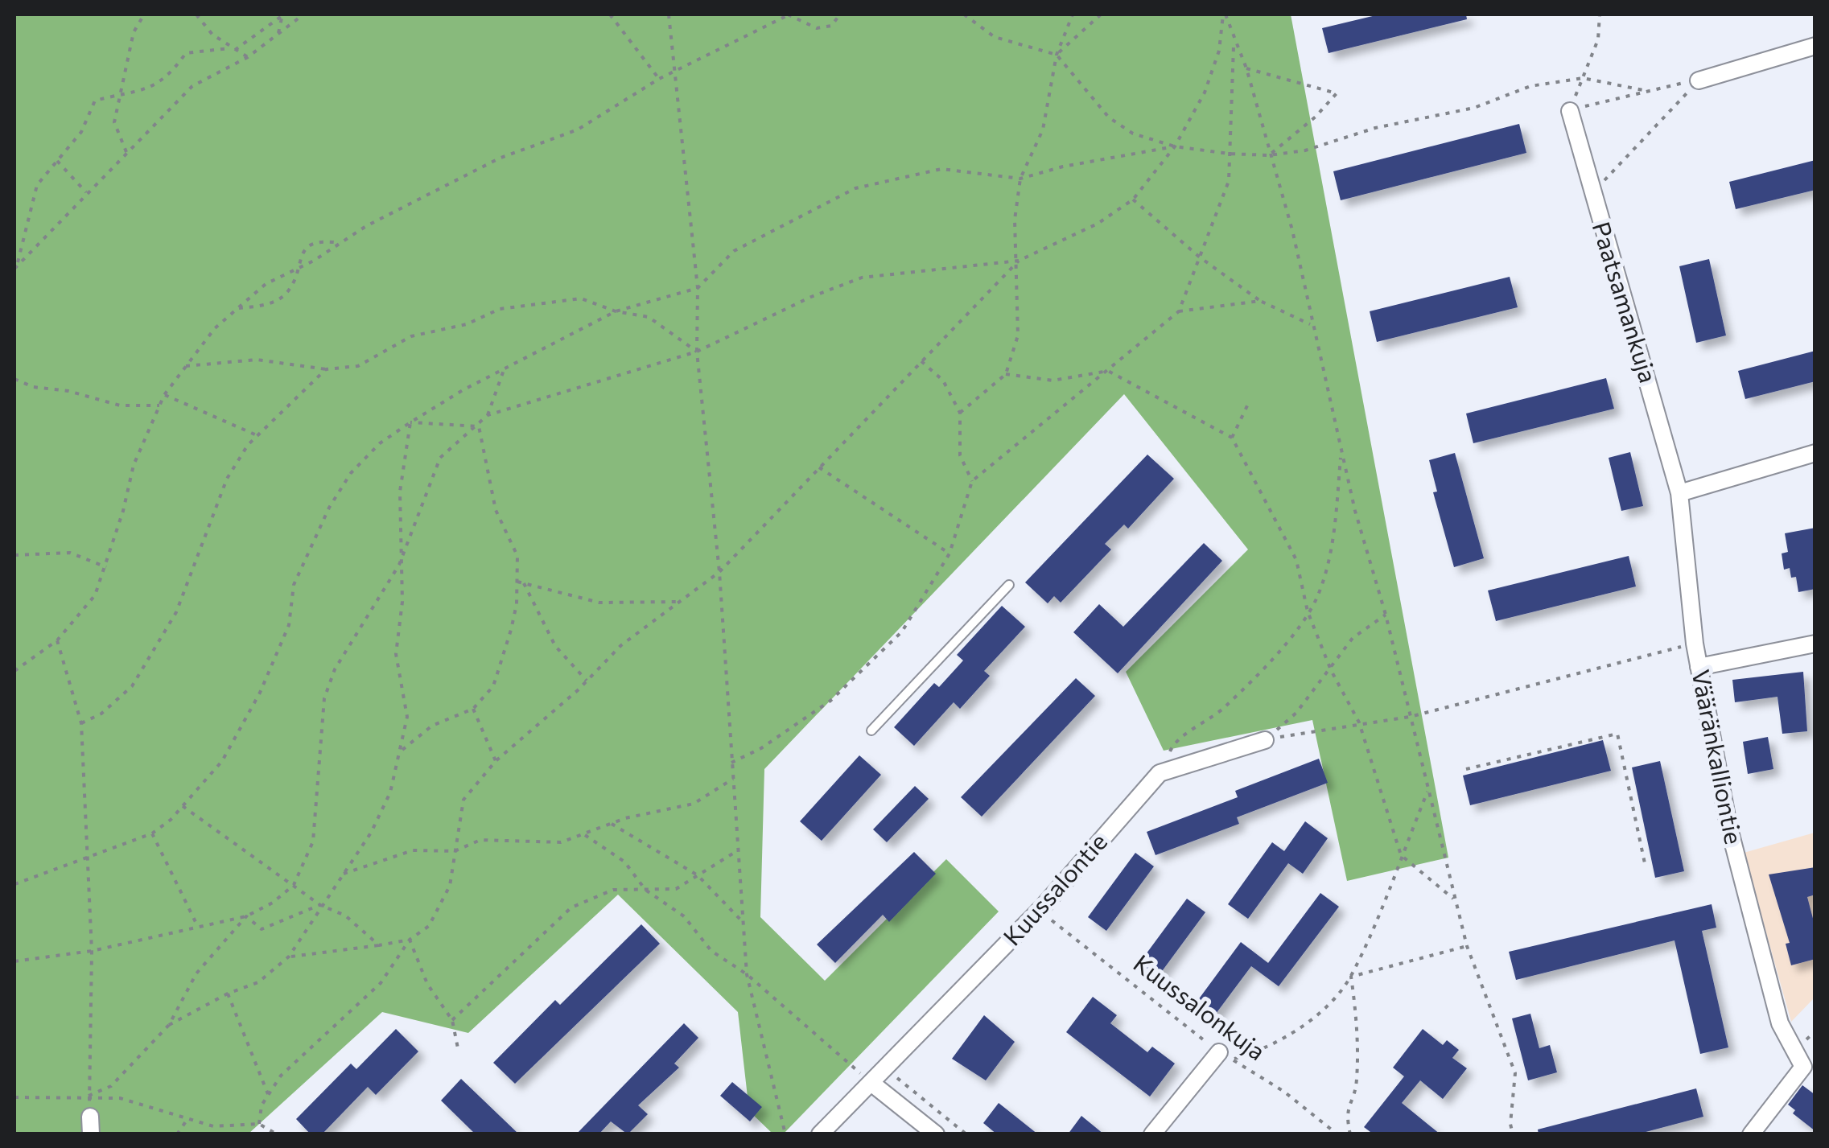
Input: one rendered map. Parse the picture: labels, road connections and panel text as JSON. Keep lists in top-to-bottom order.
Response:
{
  "streets": {
    "street": ["Paatsamankuja", "Vääränkalliontie", "Kuussalontie"],
    "path": ["Kuussalonkuja"]
  },
  "crossings": [
    ["Paatsamankuja", "Vääränkalliontie"],
    ["Kuussalontie", "Kuussalonkuja"]
  ]
}
